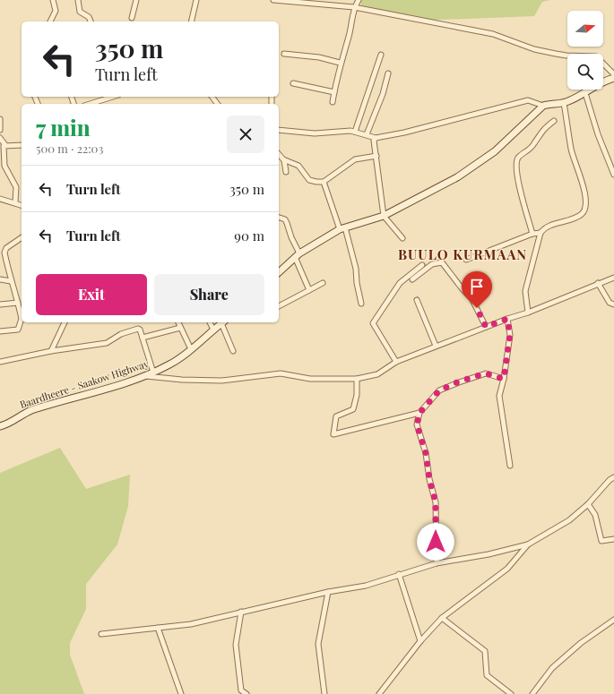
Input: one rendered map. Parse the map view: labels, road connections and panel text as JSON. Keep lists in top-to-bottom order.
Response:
{
  "streets": {
    "main road": ["Baardheere - Saakow Highway"]
  },
  "districts": ["BUULO KURMAAN"],
  "north": "right",
  "page": {
    "turn": ["350 m", "Turn left"],
    "heading": ["7 min", "500 m · 22:03"],
    "list": [
      {
        "name": "Turn left",
        "value": "350 m"
      },
      {
        "name": "Turn left",
        "value": "90 m"
      }
    ],
    "buttons": ["Exit", "Share"]
  }
}
